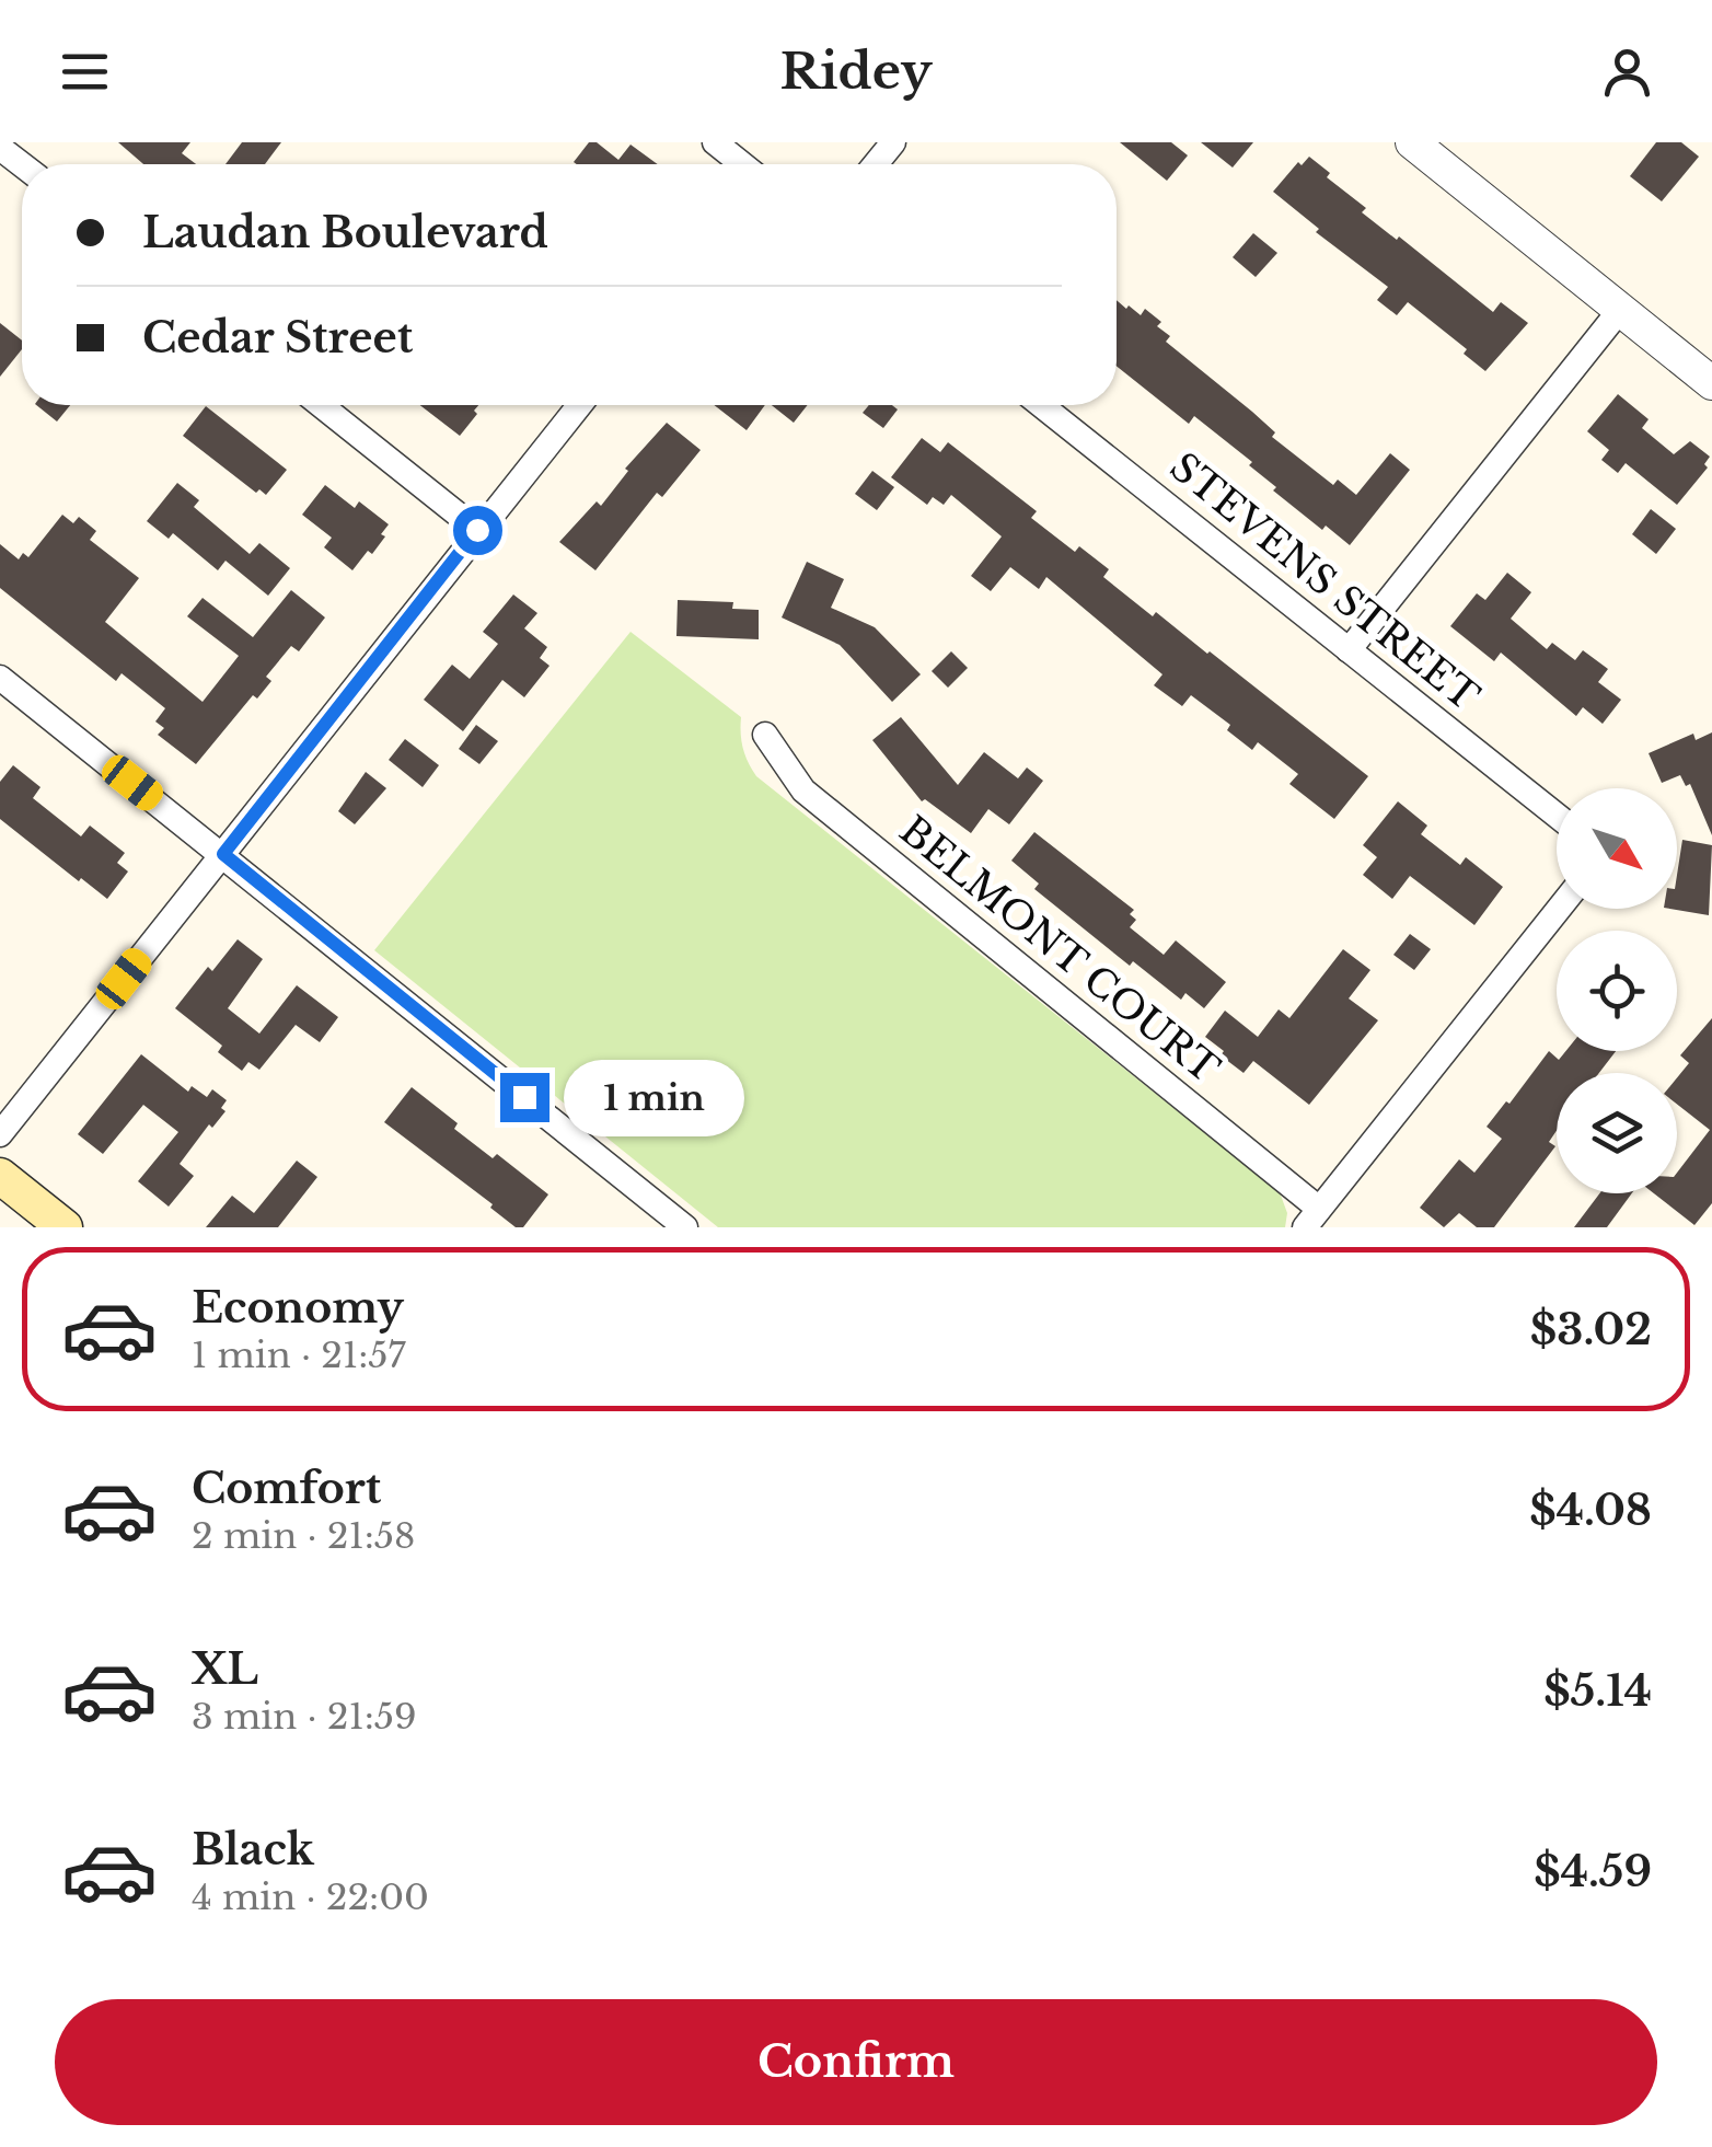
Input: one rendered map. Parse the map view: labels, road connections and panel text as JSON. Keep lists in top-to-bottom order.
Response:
{
  "streets": {
    "street": ["STEVENS STREET", "BELMONT COURT"]
  },
  "north": "bottom right",
  "page": {
    "header": "Ridey",
    "banner": ["Laudan Boulevard", "Cedar Street"],
    "bubble": "1 min",
    "list": [
      {
        "name": "Economy",
        "note": "1 min · 21:57",
        "value": "$3.02"
      },
      {
        "name": "Comfort",
        "note": "2 min · 21:58",
        "value": "$4.08"
      },
      {
        "name": "XL",
        "note": "3 min · 21:59",
        "value": "$5.14"
      },
      {
        "name": "Black",
        "note": "4 min · 22:00",
        "value": "$4.59"
      }
    ],
    "buttons": "Confirm"
  }
}
